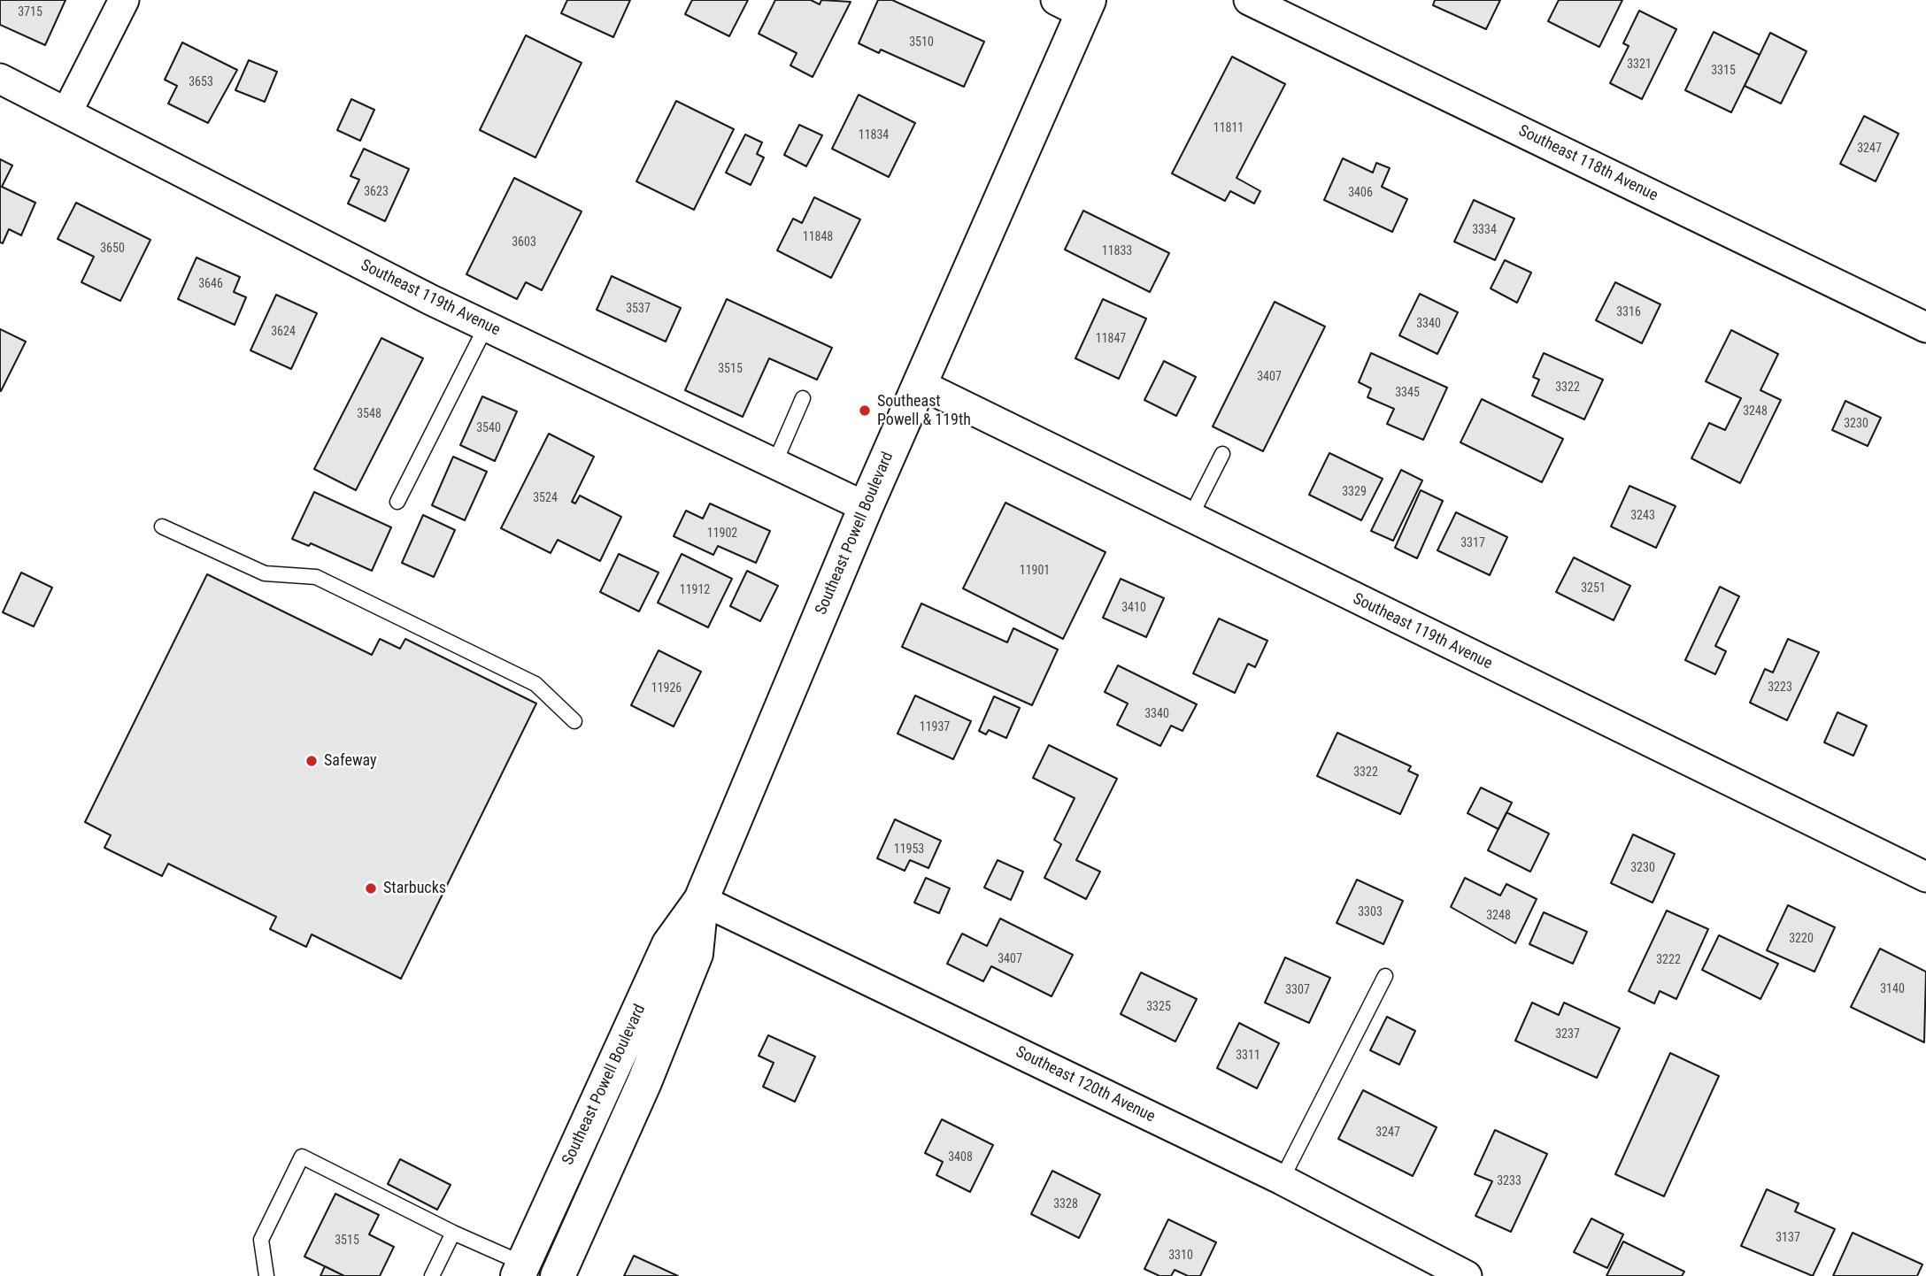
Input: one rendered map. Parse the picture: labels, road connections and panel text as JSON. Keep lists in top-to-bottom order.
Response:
{
  "streets": {
    "main road": ["Southeast Powell Boulevard"],
    "street": ["Southeast 118th Avenue", "Southeast 119th Avenue", "Southeast 120th Avenue"]
  },
  "crossings": [
    ["Southeast 119th Avenue", "Southeast Powell Boulevard"],
    ["Southeast Powell Boulevard", "Southeast 120th Avenue"]
  ],
  "places": ["Southeast Powell & 119th", "Safeway", "Starbucks"],
  "house_numbers": [
    "3715",
    "3510",
    "3321",
    "3315",
    "3653",
    "11811",
    "11834",
    "3247",
    "3623",
    "3406",
    "3334",
    "11848",
    "3603",
    "3650",
    "11833",
    "3646",
    "3537",
    "3316",
    "3340",
    "3624",
    "11847",
    "3515",
    "3407",
    "3322",
    "3345",
    "3248",
    "3548",
    "3230",
    "3540",
    "3329",
    "3524",
    "3243",
    "11902",
    "3317",
    "11901",
    "3251",
    "11912",
    "3410",
    "3223",
    "11926",
    "3340",
    "11937",
    "3322",
    "11953",
    "3230",
    "3303",
    "3248",
    "3220",
    "3407",
    "3222",
    "3140",
    "3307",
    "3325",
    "3237",
    "3311",
    "3247",
    "3408",
    "3233",
    "3328",
    "3137",
    "3515",
    "3310"
  ]
}
